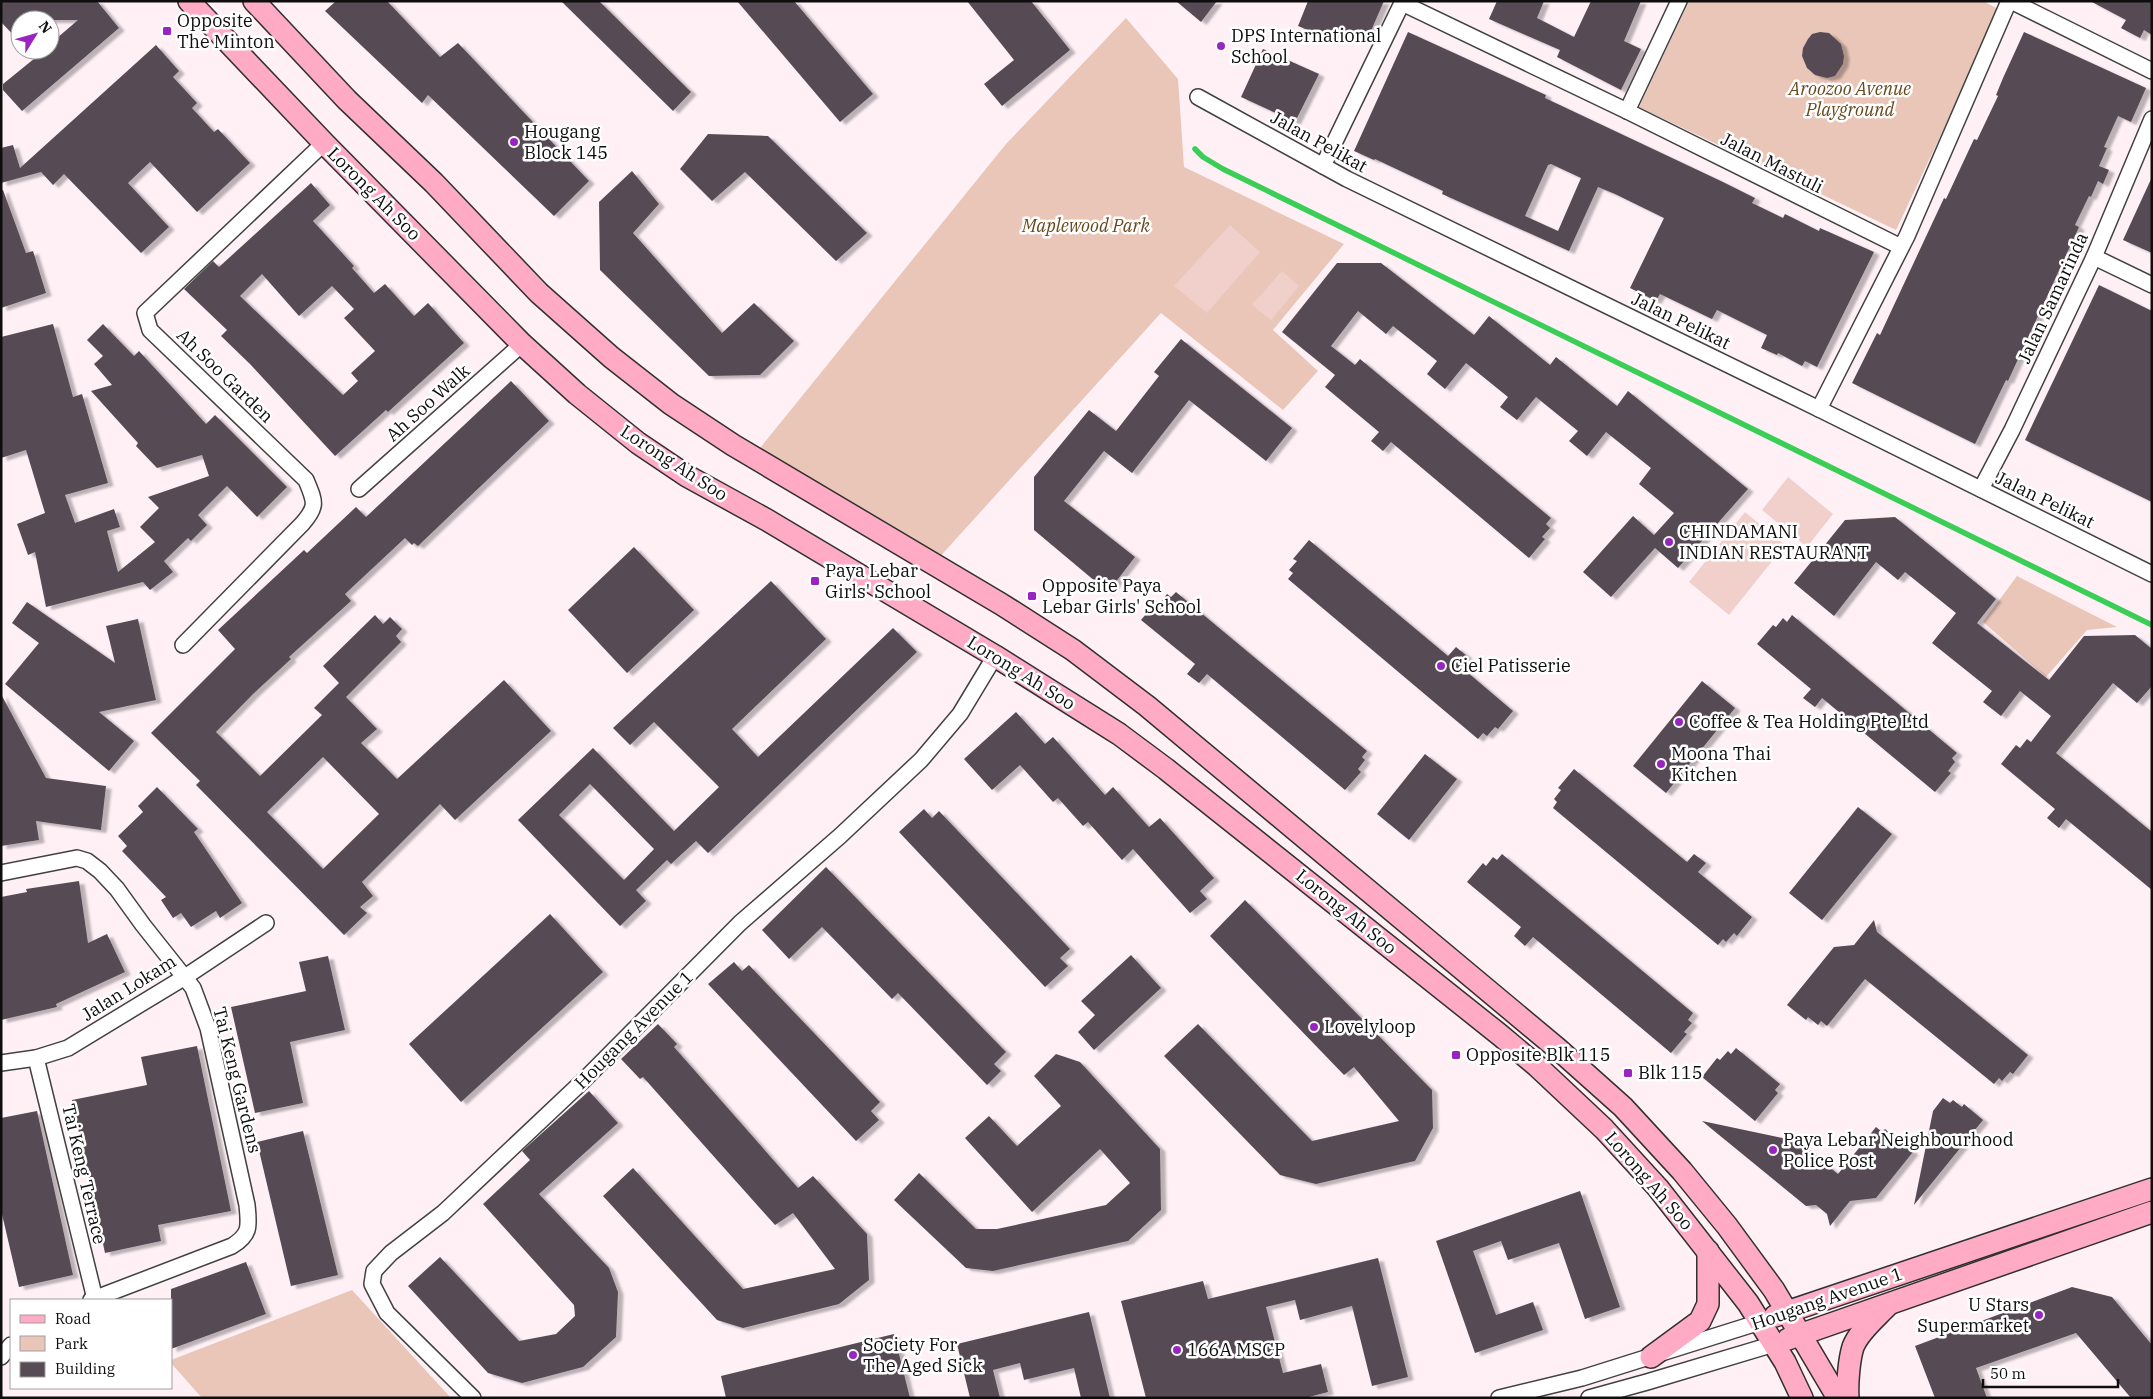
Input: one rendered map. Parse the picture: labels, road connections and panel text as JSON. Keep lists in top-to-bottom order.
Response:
{
  "streets": {
    "main road": ["Lorong Ah Soo", "Hougang Avenue 1"],
    "street": [
      "Jalan Pelikat",
      "Jalan Mastuli",
      "Jalan Samarinda",
      "Ah Soo Garden",
      "Ah Soo Walk",
      "Jalan Lokam",
      "Tai Keng Gardens",
      "Tai Keng Terrace"
    ]
  },
  "crossings": [
    ["Jalan Pelikat", "Jalan Samarinda"],
    ["Lorong Ah Soo", "Ah Soo Garden"],
    ["Lorong Ah Soo", "Ah Soo Walk"],
    ["Lorong Ah Soo", "Hougang Avenue 1"],
    ["Jalan Lokam", "Tai Keng Gardens"],
    ["Jalan Lokam", "Tai Keng Terrace"],
    ["Tai Keng Gardens", "Tai Keng Terrace"]
  ],
  "parks": ["Aroozoo Avenue Playground", "Maplewood Park"],
  "places": {
    "transit": [
      "Opposite The Minton",
      "Paya Lebar Girls' School",
      "Opposite Paya Lebar Girls' School",
      "Opposite Blk 115",
      "Blk 115"
    ],
    "other": [
      "DPS International School",
      "Hougang Block 145",
      "CHINDAMANI INDIAN RESTAURANT",
      "Ciel Patisserie",
      "Coffee & Tea Holding Pte Ltd",
      "Moona Thai Kitchen",
      "Lovelyloop",
      "Paya Lebar Neighbourhood Police Post",
      "U Stars Supermarket",
      "166A MSCP",
      "Society For The Aged Sick"
    ]
  },
  "legend": ["Road", "Park", "Building"],
  "scale_bar": "50 m",
  "north": "top right"
}
